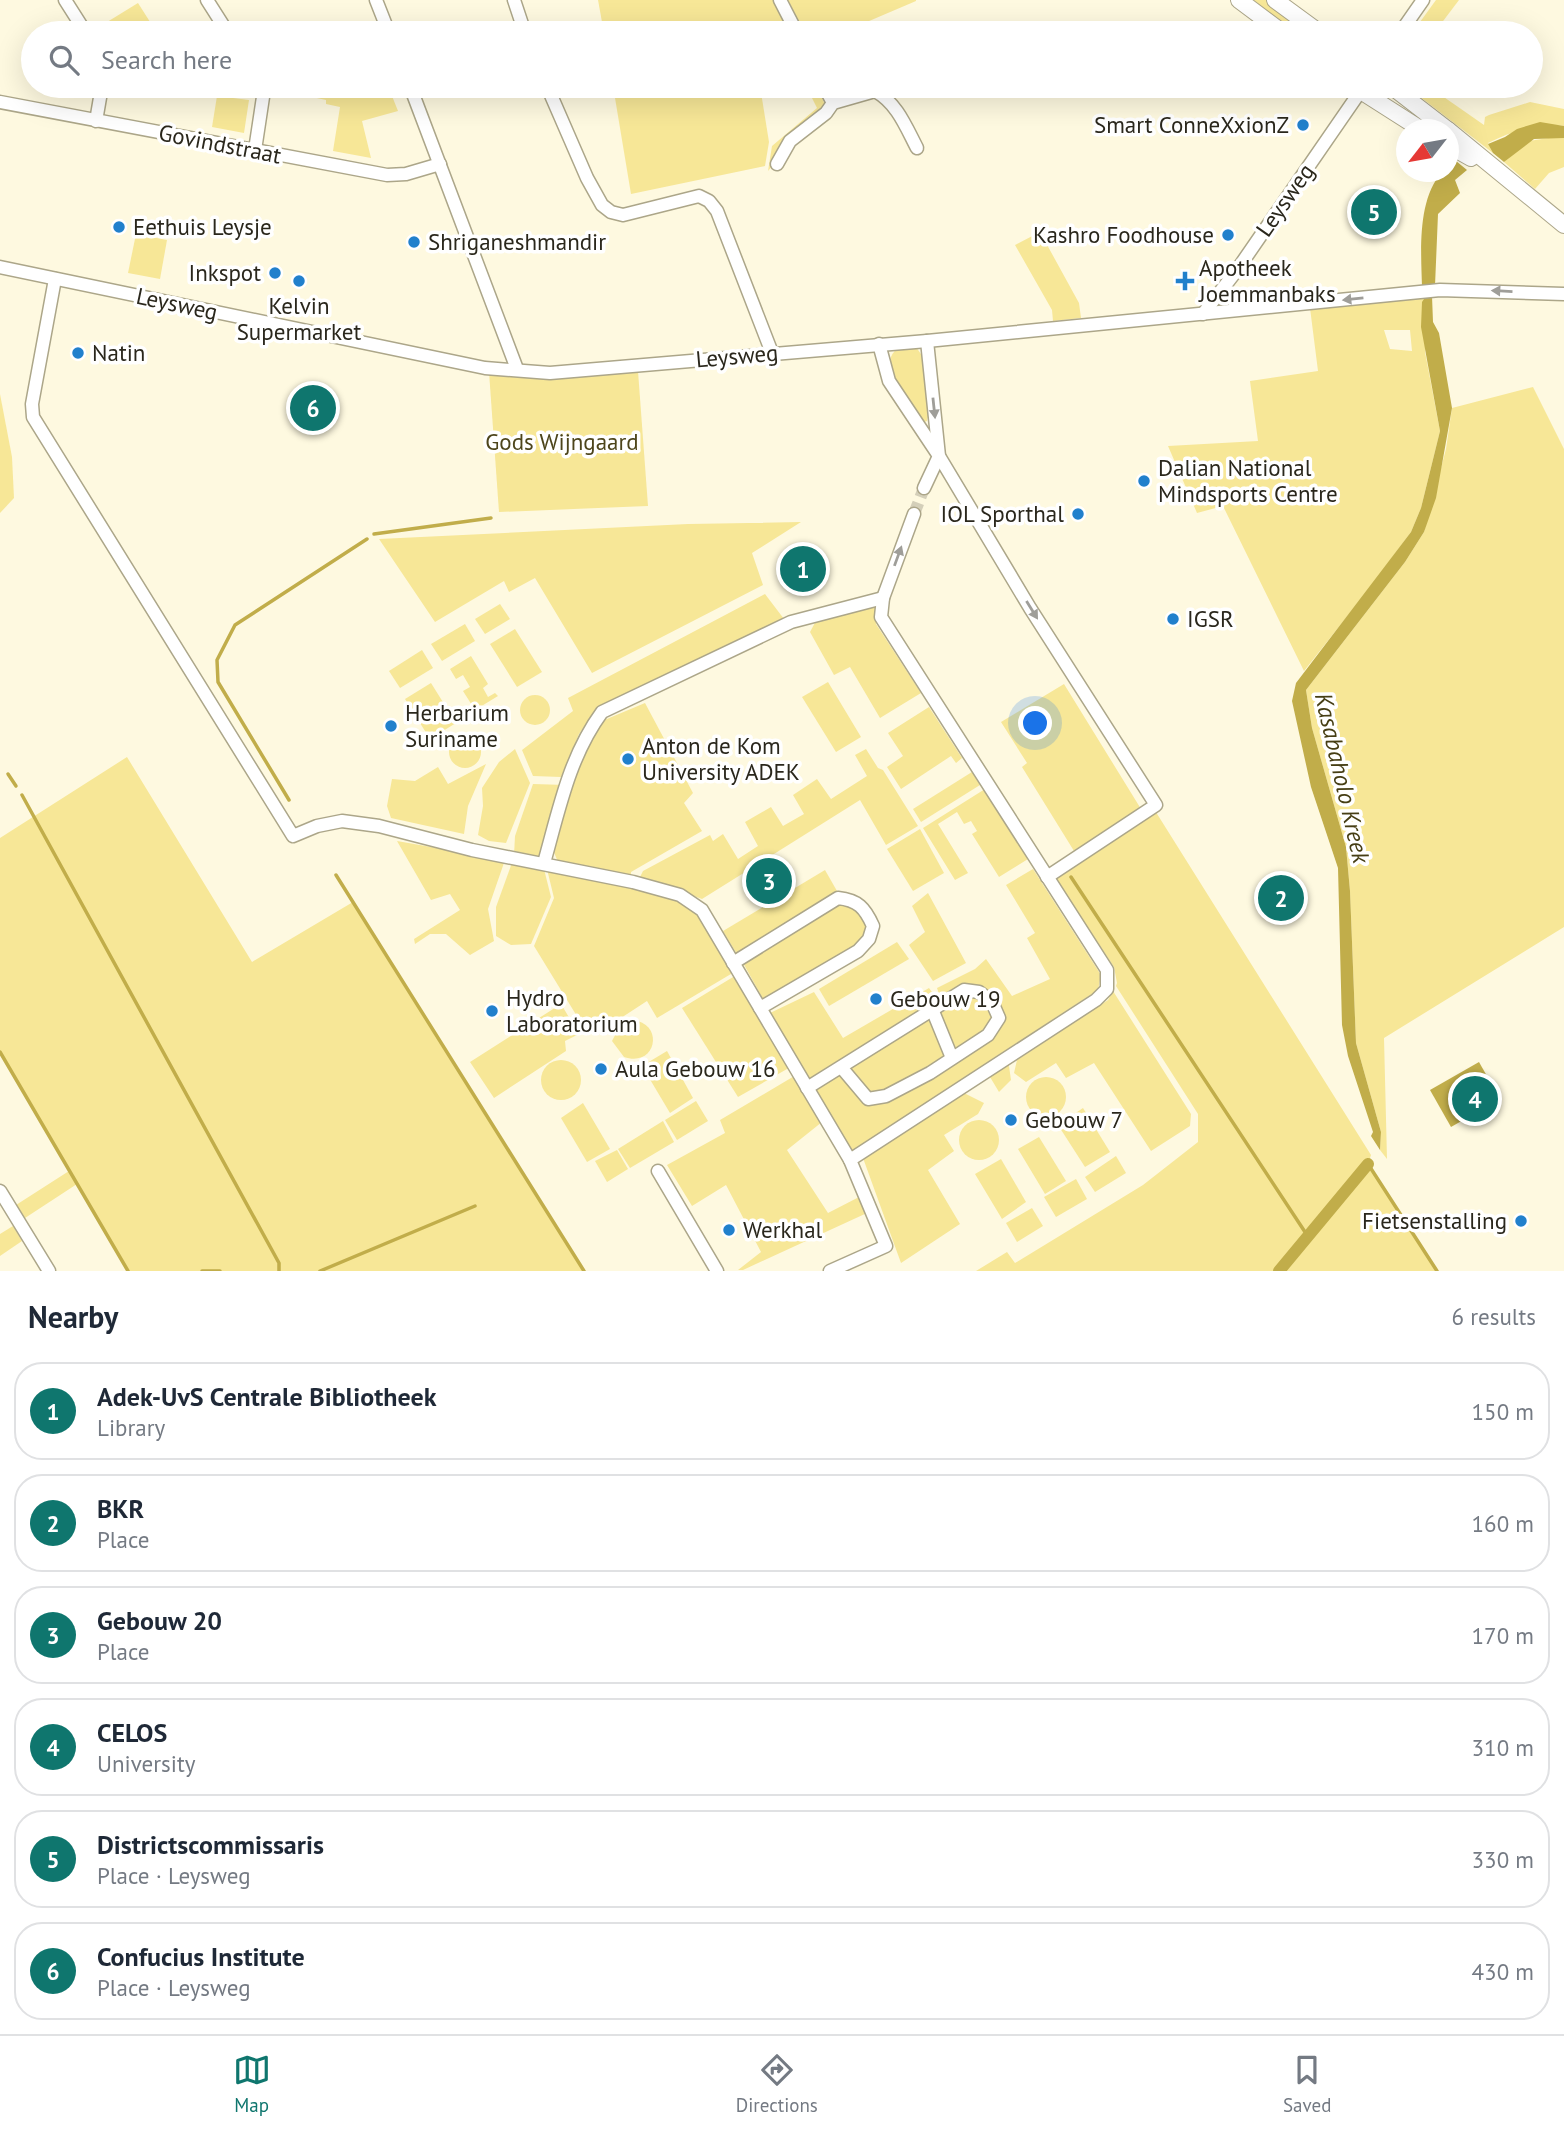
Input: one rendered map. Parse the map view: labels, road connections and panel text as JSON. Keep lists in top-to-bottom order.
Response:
{
  "streets": {
    "street": ["Govindstraat", "Leysweg"]
  },
  "water": ["Kasabaholo Kreek"],
  "parks": ["Gods Wijngaard"],
  "places": {
    "other": [
      "Smart ConneXxionZ",
      "Eethuis Leysje",
      "Kashro Foodhouse",
      "Shriganeshmandir",
      "Inkspot",
      "Kelvin Supermarket",
      "Natin",
      "Dalian National Mindsports Centre",
      "IOL Sporthal",
      "IGSR",
      "Herbarium Suriname",
      "Anton de Kom University ADEK",
      "Gebouw 19",
      "Hydro Laboratorium",
      "Aula Gebouw 16",
      "Gebouw 7",
      "Fietsenstalling",
      "Werkhal"
    ],
    "health": ["Apotheek Joemmanbaks"]
  },
  "north": "bottom left",
  "page": {
    "search": "Search here",
    "pins": [
      "5",
      "6",
      "1",
      "3",
      "2",
      "4"
    ],
    "heading": ["Nearby", "6 results"],
    "list": [
      {
        "mark": "1",
        "name": "Adek-UvS Centrale Bibliotheek",
        "note": "Library",
        "value": "150 m"
      },
      {
        "mark": "2",
        "name": "BKR",
        "note": "Place",
        "value": "160 m"
      },
      {
        "mark": "3",
        "name": "Gebouw 20",
        "note": "Place",
        "value": "170 m"
      },
      {
        "mark": "4",
        "name": "CELOS",
        "note": "University",
        "value": "310 m"
      },
      {
        "mark": "5",
        "name": "Districtscommissaris",
        "note": "Place · Leysweg",
        "value": "330 m"
      },
      {
        "mark": "6",
        "name": "Confucius Institute",
        "note": "Place · Leysweg",
        "value": "430 m"
      }
    ],
    "nav": ["Map", "Directions", "Saved"]
  }
}
